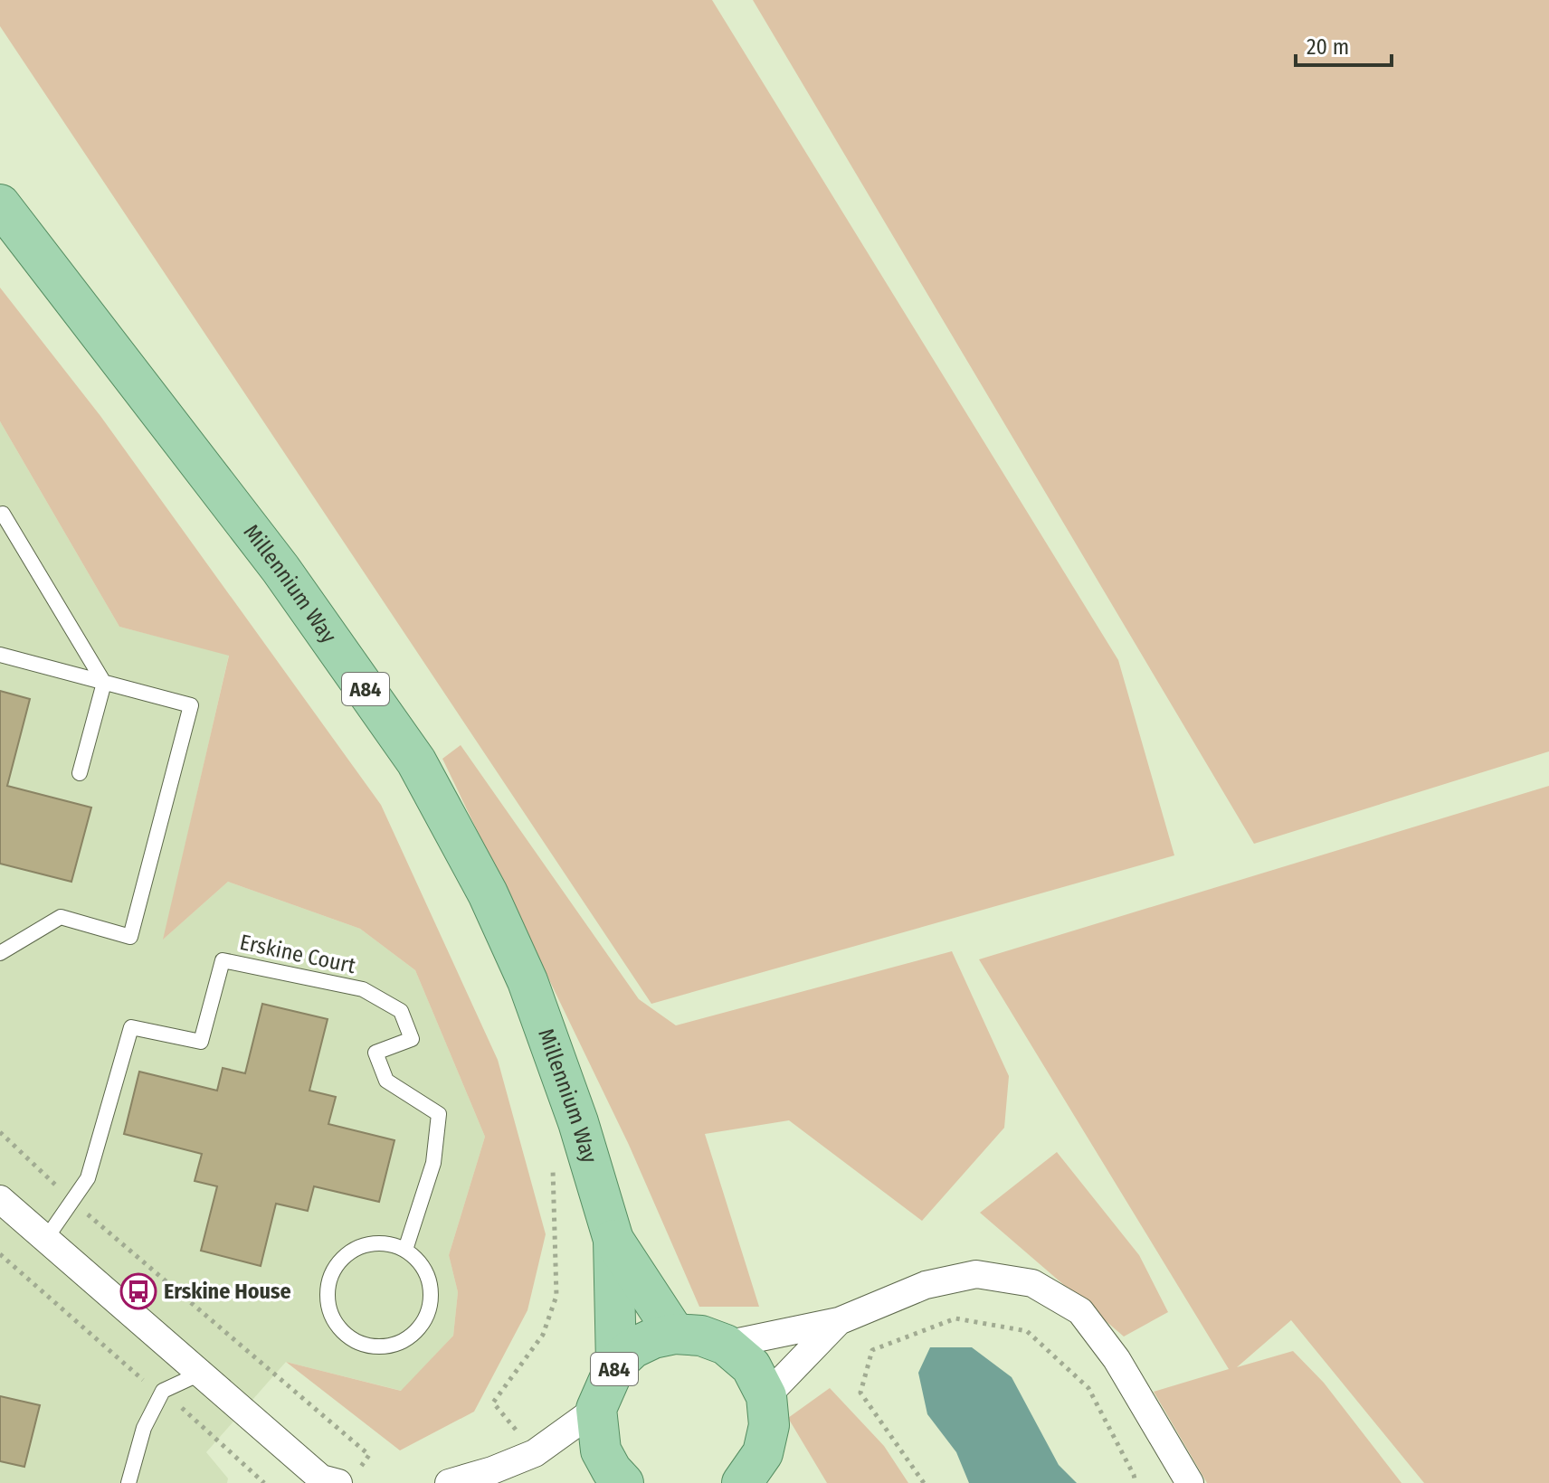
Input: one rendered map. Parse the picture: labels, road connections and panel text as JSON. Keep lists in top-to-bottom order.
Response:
{
  "streets": {
    "main road": ["Millennium Way", "A84"],
    "lane": ["Erskine Court"]
  },
  "crossings": [
    ["Millennium Way", "A84"]
  ],
  "places": {
    "bus stop": ["Erskine House"]
  },
  "scale_bar": "20 m"
}
